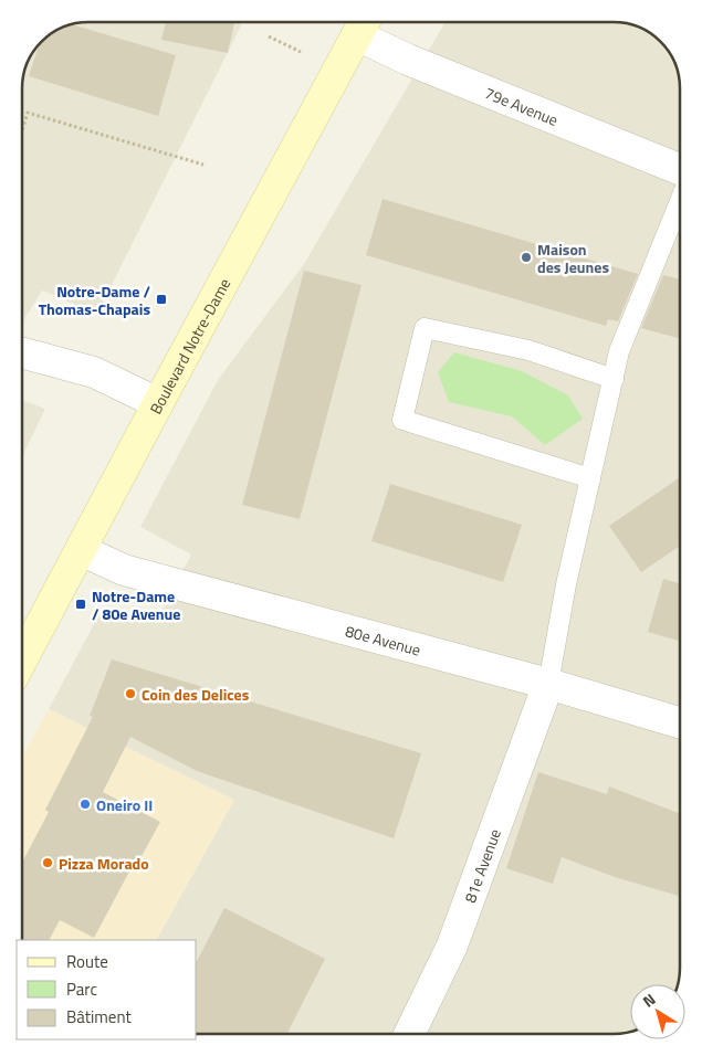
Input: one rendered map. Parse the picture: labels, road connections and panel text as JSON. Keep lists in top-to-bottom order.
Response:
{
  "streets": {
    "street": [
      "79e Avenue",
      "Boulevard Notre-Dame",
      "80e Avenue",
      "81e Avenue"
    ]
  },
  "crossings": [
    ["79e Avenue", "Boulevard Notre-Dame"],
    ["Boulevard Notre-Dame", "80e Avenue"],
    ["80e Avenue", "81e Avenue"]
  ],
  "places": {
    "other": [
      "Maison des Jeunes",
      "Coin des Delices",
      "Oneiro II",
      "Pizza Morado"
    ],
    "transit": ["Notre-Dame / Thomas-Chapais", "Notre-Dame / 80e Avenue"]
  },
  "legend": ["Route", "Parc", "Bâtiment"],
  "north": "top left"
}
